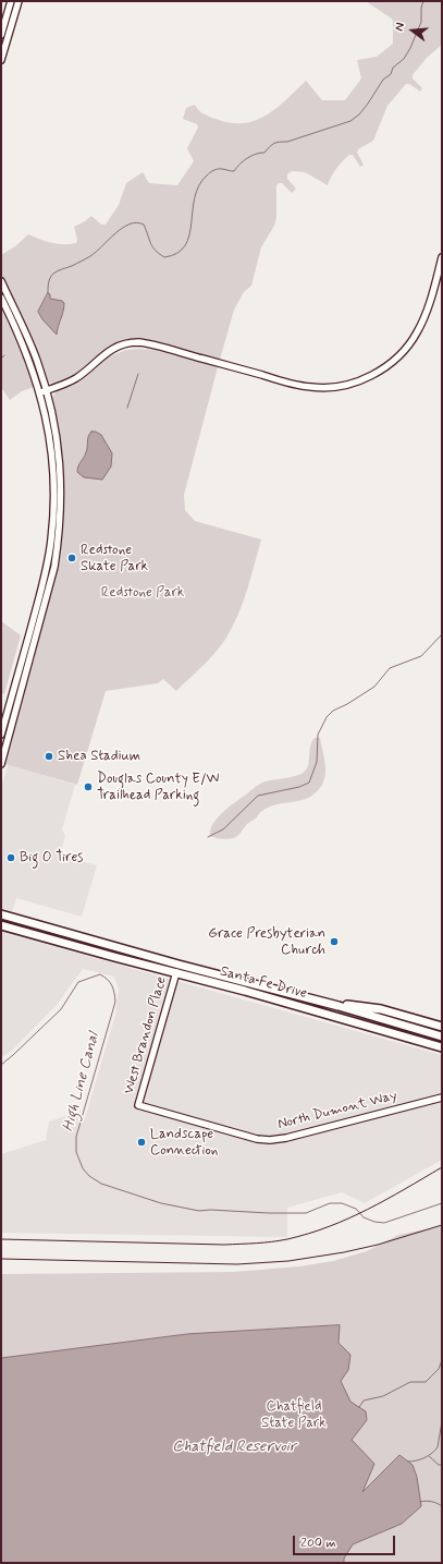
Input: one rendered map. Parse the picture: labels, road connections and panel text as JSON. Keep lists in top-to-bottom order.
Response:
{
  "streets": {
    "highway": ["Santa Fe Drive"],
    "street": ["West Brandon Place", "North Dumont Way"]
  },
  "crossings": [
    ["Santa Fe Drive", "West Brandon Place"],
    ["West Brandon Place", "North Dumont Way"]
  ],
  "water": ["High Line Canal", "Chatfield Reservoir"],
  "parks": ["Redstone Park", "Chatfield State Park"],
  "places": [
    "Redstone Skate Park",
    "Shea Stadium",
    "Douglas County E/W Trailhead Parking",
    "Big O Tires",
    "Grace Presbyterian Church",
    "Landscape Connection"
  ],
  "scale_bar": "200 m",
  "north": "left"
}
